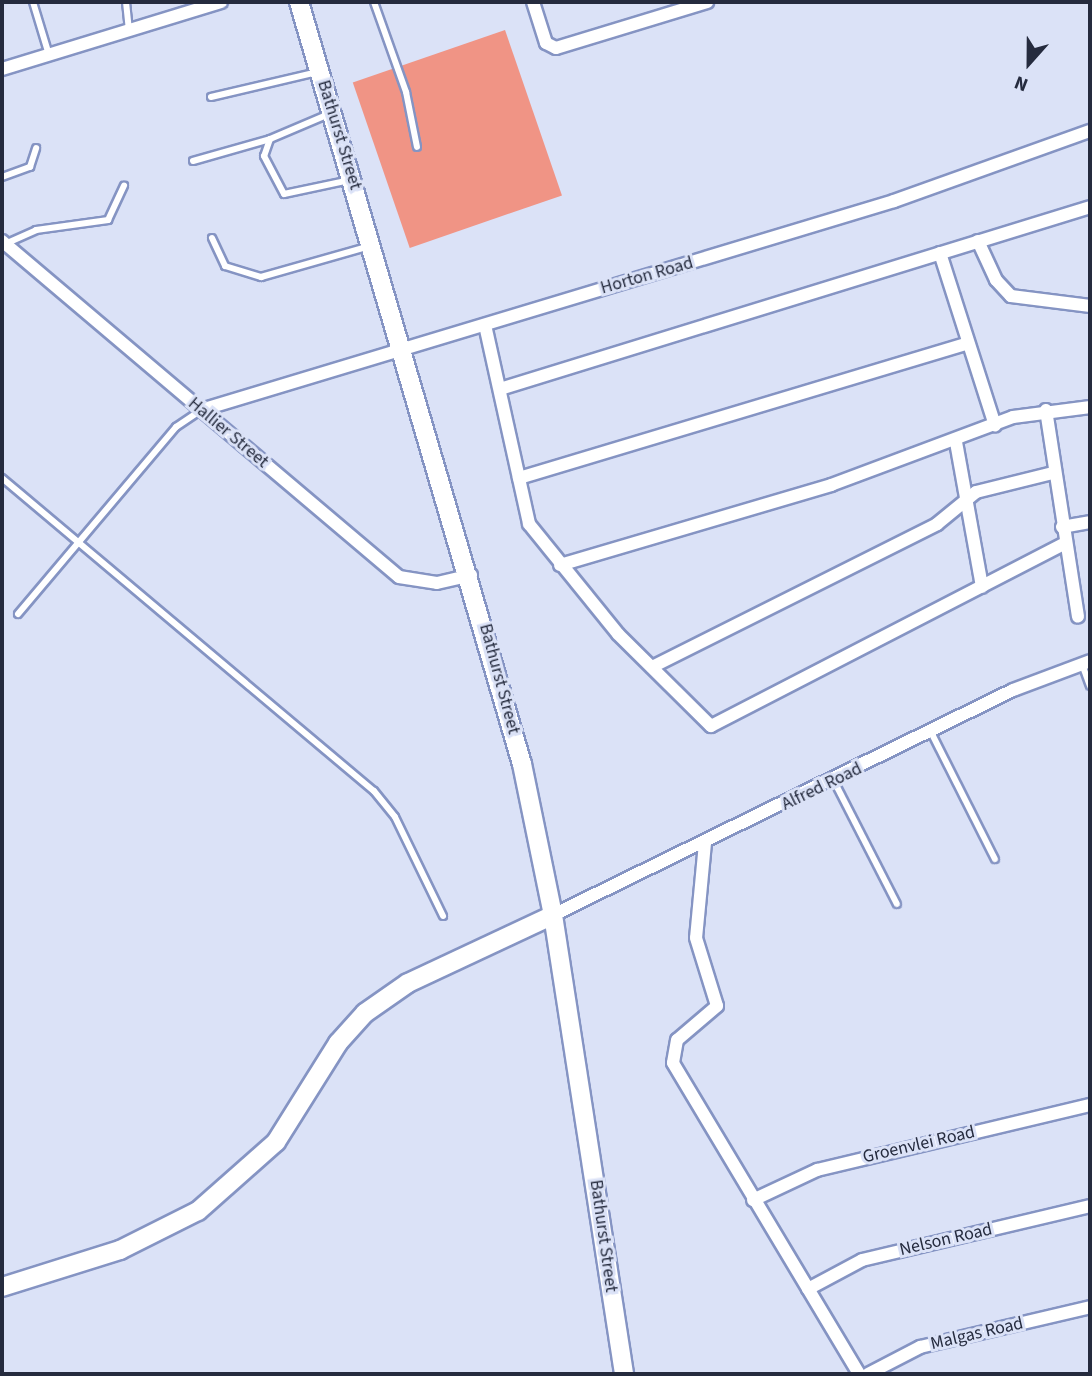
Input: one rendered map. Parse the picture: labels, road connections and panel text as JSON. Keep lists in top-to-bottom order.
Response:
{
  "streets": {
    "main road": ["Bathurst Street"],
    "street": [
      "Horton Road",
      "Hallier Street",
      "Alfred Road",
      "Groenvlei Road",
      "Nelson Road",
      "Malgas Road"
    ]
  },
  "crossings": [
    ["Bathurst Street", "Horton Road"],
    ["Bathurst Street", "Hallier Street"],
    ["Bathurst Street", "Alfred Road"],
    ["Horton Road", "Hallier Street"]
  ],
  "north": "bottom"
}
